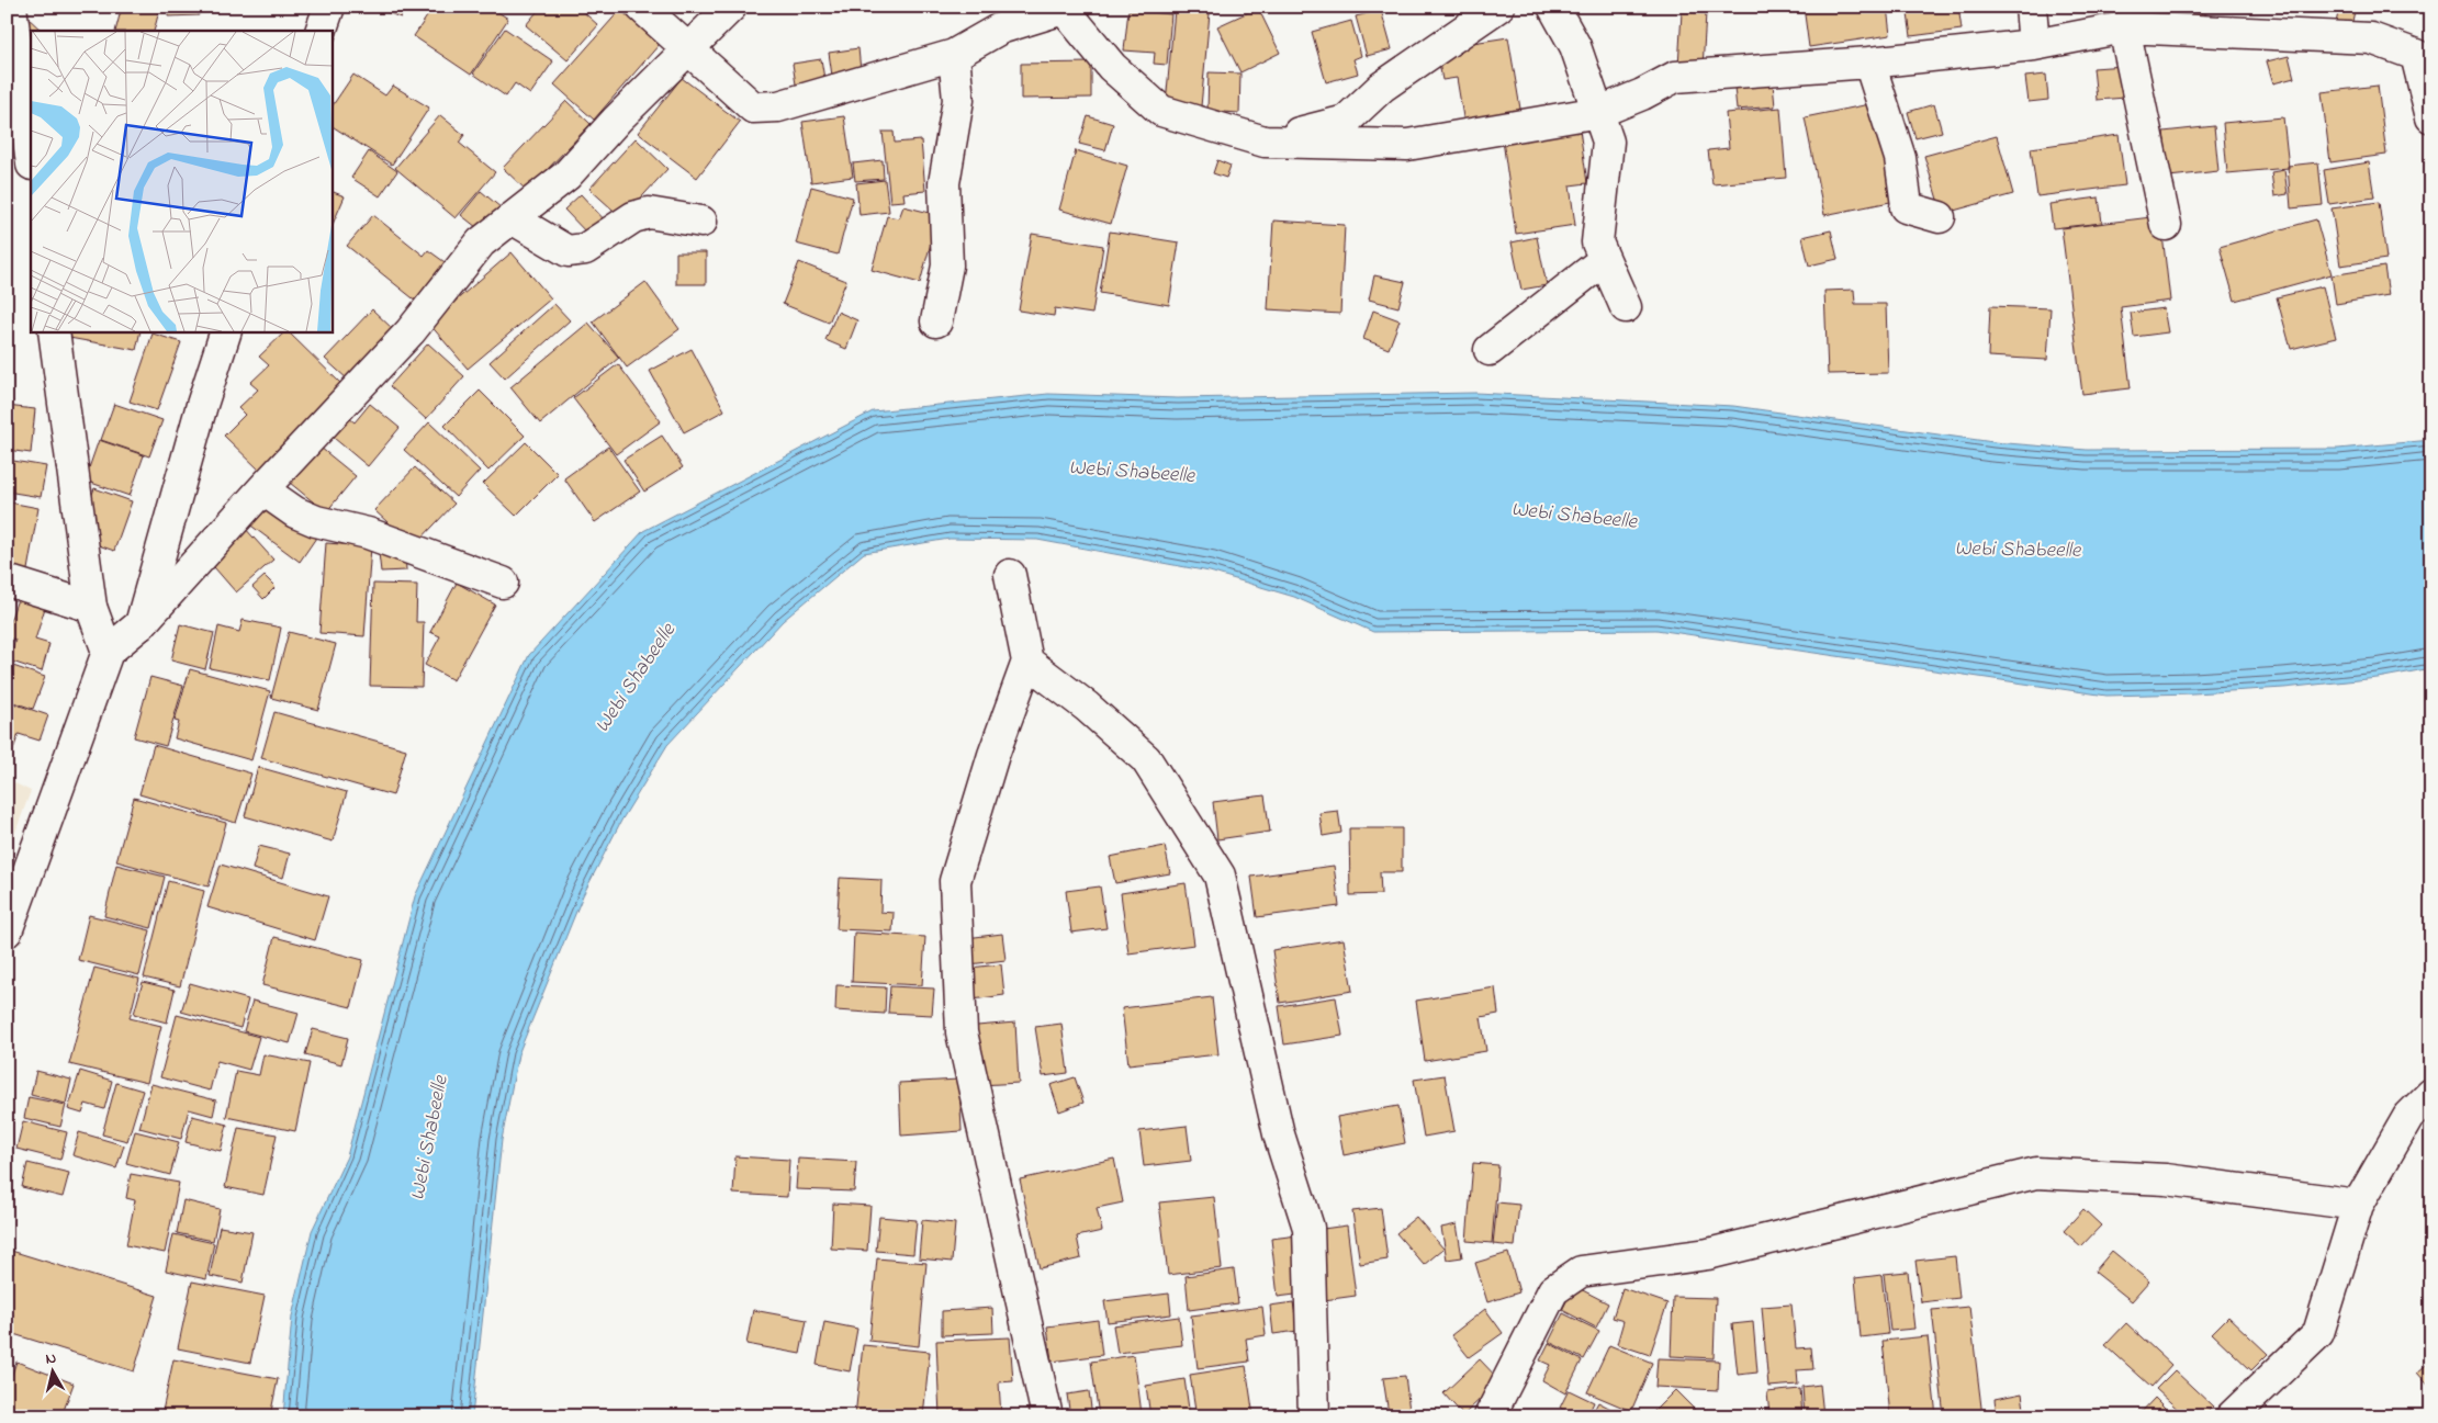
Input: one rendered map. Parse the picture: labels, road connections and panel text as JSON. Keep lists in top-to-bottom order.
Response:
{
  "water": ["Webi Shabeelle"],
  "north": "top"
}
